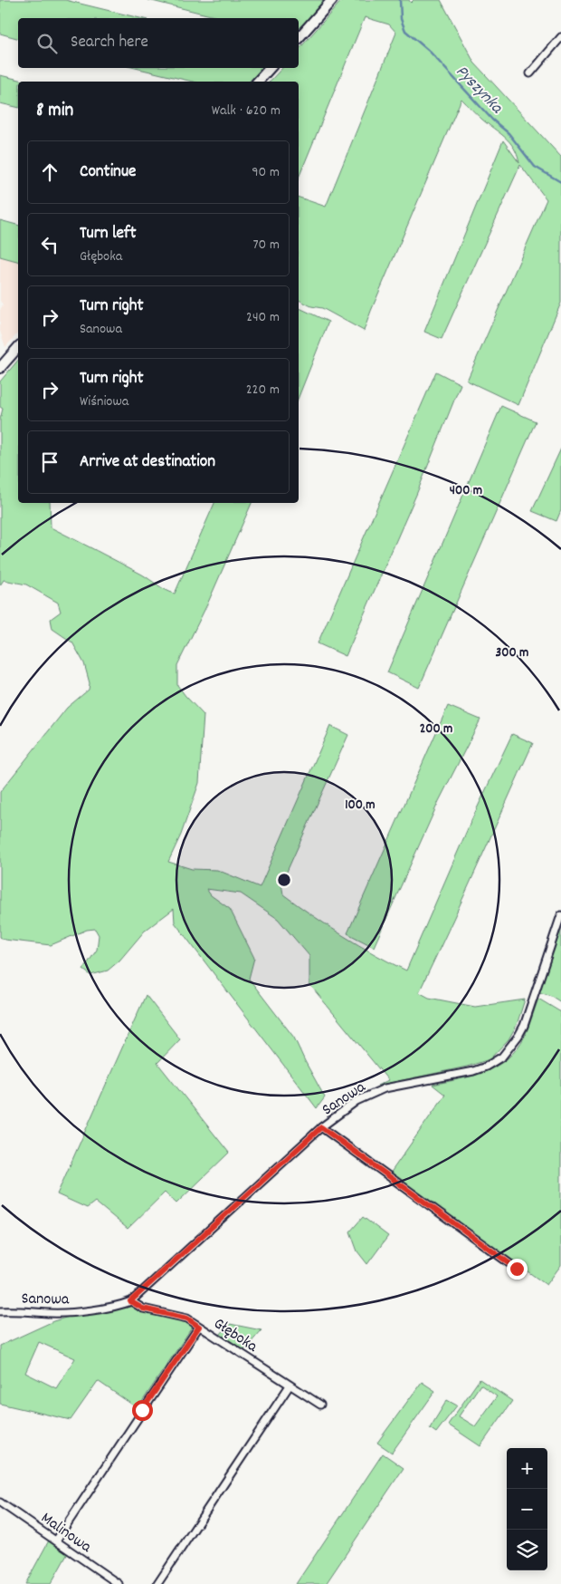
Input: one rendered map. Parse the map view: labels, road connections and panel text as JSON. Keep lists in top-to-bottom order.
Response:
{
  "streets": {
    "street": ["Sanowa", "Głęboka", "Malinowa"]
  },
  "crossings": [
    ["Sanowa", "Głęboka"]
  ],
  "water": ["Pyszynka"],
  "page": {
    "search": "Search here",
    "heading": ["8 min", "Walk · 620 m"],
    "list": [
      ["Continue", "90 m"],
      ["Turn left", "Głęboka", "70 m"],
      ["Turn right", "Sanowa", "240 m"],
      ["Turn right", "Wiśniowa", "220 m"],
      "Arrive at destination"
    ],
    "map_buttons": ["+", "−"]
  },
  "rings": [
    "400 m",
    "300 m",
    "200 m",
    "100 m"
  ]
}
